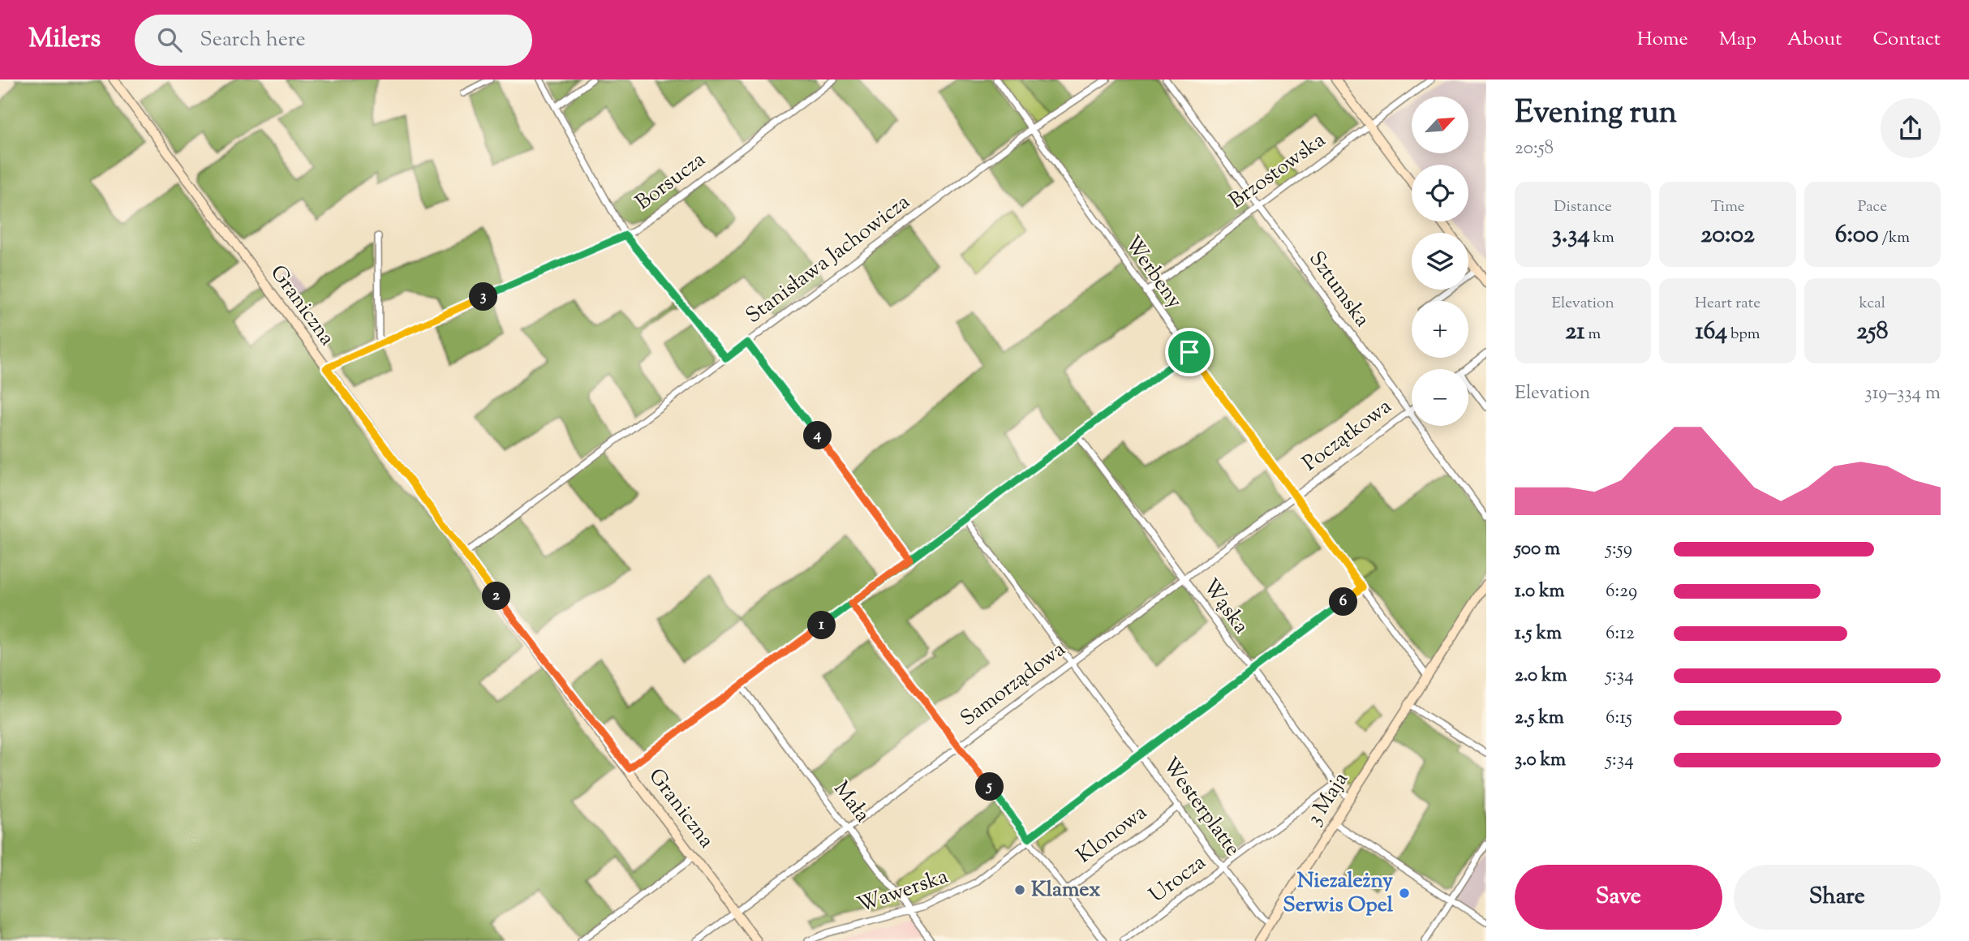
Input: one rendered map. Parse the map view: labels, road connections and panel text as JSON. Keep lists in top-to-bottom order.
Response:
{
  "streets": {
    "street": [
      "Brzostowska",
      "Borsucza",
      "Stanisława Jachowicza",
      "Werbeny",
      "Sztumska",
      "Graniczna",
      "Początkowa",
      "Wąska",
      "Samorządowa",
      "3 Maja",
      "Mała",
      "Westerplatte",
      "Klonowa",
      "Urocza",
      "Wawerska"
    ]
  },
  "crossings": [
    ["Brzostowska", "Werbeny"],
    ["Brzostowska", "Sztumska"],
    ["Borsucza", "Graniczna"],
    ["Stanisława Jachowicza", "Werbeny"],
    ["Stanisława Jachowicza", "Graniczna"],
    ["Werbeny", "Początkowa"],
    ["Werbeny", "Samorządowa"],
    ["Werbeny", "3 Maja"],
    ["Werbeny", "Wawerska"],
    ["Sztumska", "Początkowa"],
    ["Graniczna", "Samorządowa"],
    ["Początkowa", "Samorządowa"],
    ["Wąska", "Samorządowa"],
    ["Wąska", "3 Maja"],
    ["Wąska", "Urocza"],
    ["Wąska", "Wawerska"],
    ["Samorządowa", "Mała"],
    ["Samorządowa", "Westerplatte"],
    ["3 Maja", "Westerplatte"],
    ["Mała", "Wawerska"],
    ["Westerplatte", "Klonowa"],
    ["Westerplatte", "Urocza"],
    ["Westerplatte", "Wawerska"]
  ],
  "places": ["Klamex", "Niezależny Serwis Opel"],
  "north": "top right",
  "page": {
    "header": "Milers",
    "search": "Search here",
    "nav": [
      "Home",
      "Map",
      "About",
      "Contact"
    ],
    "heading": ["Evening run", "20:58"],
    "map_buttons": ["+", "−"],
    "stats": [
      ["Distance", "3.34 km"],
      ["Time", "20:02"],
      ["Pace", "6:00 /km"],
      ["Elevation", "21 m"],
      ["Heart rate", "164 bpm"],
      ["kcal", "258"]
    ],
    "pins": [
      "3",
      "4",
      "2",
      "6",
      "1",
      "5"
    ],
    "chart": ["Elevation", "319–334 m"],
    "list": [
      {
        "name": "500 m",
        "note": "5:59"
      },
      {
        "name": "1.0 km",
        "note": "6:29"
      },
      {
        "name": "1.5 km",
        "note": "6:12"
      },
      {
        "name": "2.0 km",
        "note": "5:34"
      },
      {
        "name": "2.5 km",
        "note": "6:15"
      },
      {
        "name": "3.0 km",
        "note": "5:34"
      }
    ],
    "buttons": ["Save", "Share"]
  }
}
